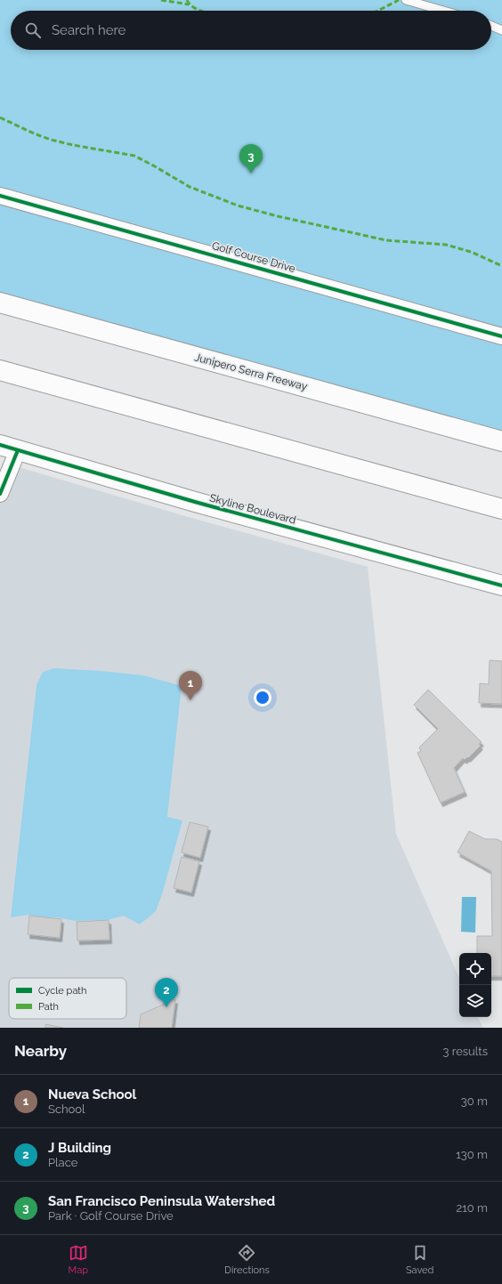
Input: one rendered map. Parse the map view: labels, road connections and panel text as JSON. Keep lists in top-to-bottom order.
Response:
{
  "streets": {
    "main road": ["Junipero Serra Freeway", "Skyline Boulevard"],
    "street": ["Golf Course Drive"]
  },
  "legend": ["Cycle path", "Path"],
  "page": {
    "search": "Search here",
    "pins": ["3", "1", "2"],
    "heading": ["Nearby", "3 results"],
    "list": [
      {
        "mark": "1",
        "name": "Nueva School",
        "note": "School",
        "value": "30 m"
      },
      {
        "mark": "2",
        "name": "J Building",
        "note": "Place",
        "value": "130 m"
      },
      {
        "mark": "3",
        "name": "San Francisco Peninsula Watershed",
        "note": "Park · Golf Course Drive",
        "value": "210 m"
      }
    ],
    "nav": ["Map", "Directions", "Saved"]
  }
}
